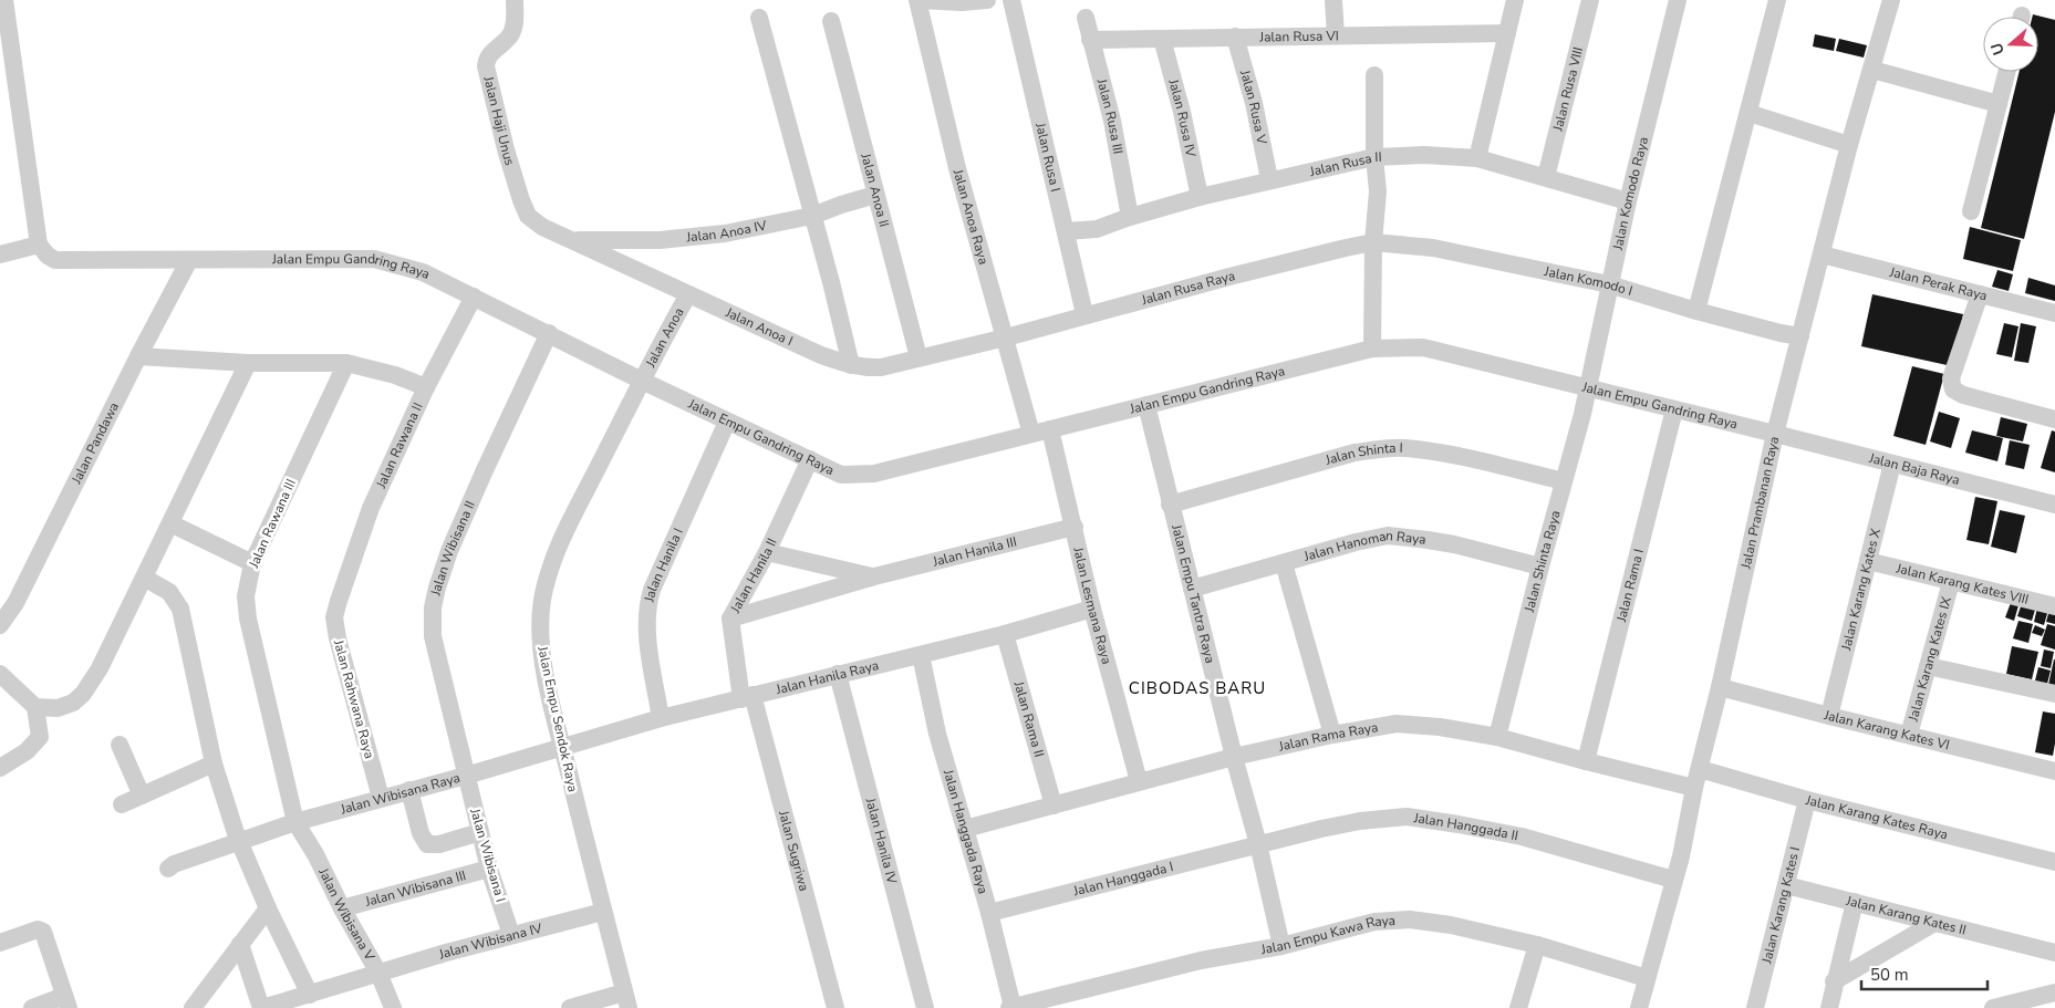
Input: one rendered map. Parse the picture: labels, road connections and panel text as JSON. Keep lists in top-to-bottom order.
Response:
{
  "streets": {
    "street": [
      "Jalan Rusa VI",
      "Jalan Rusa VIII",
      "Jalan Rusa V",
      "Jalan Rusa III",
      "Jalan Rusa IV",
      "Jalan Haji Unus",
      "Jalan Rusa I",
      "Jalan Rusa II",
      "Jalan Anoa II",
      "Jalan Komodo Raya",
      "Jalan Anoa Raya",
      "Jalan Anoa IV",
      "Jalan Empu Gandring Raya",
      "Jalan Komodo I",
      "Jalan Perak Raya",
      "Jalan Rusa Raya",
      "Jalan Anoa I",
      "Jalan Anoa",
      "Jalan Pandawa",
      "Jalan Rawana II",
      "Jalan Shinta I",
      "Jalan Baja Raya",
      "Jalan Prambanan Raya",
      "Jalan Rawana III",
      "Jalan Wibisana II",
      "Jalan Hanoman Raya",
      "Jalan Hanila III",
      "Jalan Shinta Raya",
      "Jalan Hanila I",
      "Jalan Hanila II",
      "Jalan Karang Kates VIII",
      "Jalan Rama I",
      "Jalan Karang Kates X",
      "Jalan Empu Tantra Raya",
      "Jalan Lesmana Raya",
      "Jalan Karang Kates IX",
      "Jalan Hanila Raya",
      "Jalan Rahwana Raya",
      "Jalan Empu Sendok Raya",
      "Jalan Rama II",
      "Jalan Karang Kates VI",
      "Jalan Rama Raya",
      "Jalan Wibisana Raya",
      "Jalan Karang Kates Raya",
      "Jalan Hanggada II",
      "Jalan Hanggada Raya",
      "Jalan Hanila IV",
      "Jalan Sugriwa",
      "Jalan Wibisana I",
      "Jalan Hanggada I",
      "Jalan Wibisana III",
      "Jalan Karang Kates I",
      "Jalan Wibisana V",
      "Jalan Karang Kates II",
      "Jalan Empu Kawa Raya",
      "Jalan Wibisana IV"
    ]
  },
  "crossings": [
    ["Jalan Rusa VI", "Jalan Rusa V"],
    ["Jalan Rusa VI", "Jalan Rusa III"],
    ["Jalan Rusa VI", "Jalan Rusa IV"],
    ["Jalan Rusa VIII", "Jalan Rusa II"],
    ["Jalan Rusa V", "Jalan Rusa II"],
    ["Jalan Rusa III", "Jalan Rusa II"],
    ["Jalan Rusa IV", "Jalan Rusa II"],
    ["Jalan Haji Unus", "Jalan Anoa I"],
    ["Jalan Rusa I", "Jalan Rusa II"],
    ["Jalan Rusa I", "Jalan Rusa Raya"],
    ["Jalan Rusa II", "Jalan Komodo Raya"],
    ["Jalan Anoa II", "Jalan Anoa IV"],
    ["Jalan Anoa II", "Jalan Anoa I"],
    ["Jalan Komodo Raya", "Jalan Empu Gandring Raya"],
    ["Jalan Komodo Raya", "Jalan Komodo I"],
    ["Jalan Komodo Raya", "Jalan Shinta Raya"],
    ["Jalan Anoa Raya", "Jalan Empu Gandring Raya"],
    ["Jalan Anoa Raya", "Jalan Rusa Raya"],
    ["Jalan Anoa Raya", "Jalan Anoa I"],
    ["Jalan Anoa IV", "Jalan Anoa I"],
    ["Jalan Empu Gandring Raya", "Jalan Anoa"],
    ["Jalan Empu Gandring Raya", "Jalan Pandawa"],
    ["Jalan Empu Gandring Raya", "Jalan Rawana II"],
    ["Jalan Empu Gandring Raya", "Jalan Baja Raya"],
    ["Jalan Empu Gandring Raya", "Jalan Prambanan Raya"],
    ["Jalan Empu Gandring Raya", "Jalan Wibisana II"],
    ["Jalan Empu Gandring Raya", "Jalan Shinta Raya"],
    ["Jalan Empu Gandring Raya", "Jalan Hanila I"],
    ["Jalan Empu Gandring Raya", "Jalan Hanila II"],
    ["Jalan Empu Gandring Raya", "Jalan Rama I"],
    ["Jalan Empu Gandring Raya", "Jalan Empu Tantra Raya"],
    ["Jalan Empu Gandring Raya", "Jalan Lesmana Raya"],
    ["Jalan Empu Gandring Raya", "Jalan Empu Sendok Raya"],
    ["Jalan Komodo I", "Jalan Rusa Raya"],
    ["Jalan Komodo I", "Jalan Prambanan Raya"],
    ["Jalan Perak Raya", "Jalan Prambanan Raya"],
    ["Jalan Rusa Raya", "Jalan Anoa I"],
    ["Jalan Anoa I", "Jalan Anoa"],
    ["Jalan Anoa", "Jalan Empu Sendok Raya"],
    ["Jalan Rawana II", "Jalan Rahwana Raya"],
    ["Jalan Shinta I", "Jalan Shinta Raya"],
    ["Jalan Shinta I", "Jalan Empu Tantra Raya"],
    ["Jalan Baja Raya", "Jalan Prambanan Raya"],
    ["Jalan Baja Raya", "Jalan Karang Kates X"],
    ["Jalan Prambanan Raya", "Jalan Karang Kates VI"],
    ["Jalan Prambanan Raya", "Jalan Rama Raya"],
    ["Jalan Prambanan Raya", "Jalan Karang Kates Raya"],
    ["Jalan Prambanan Raya", "Jalan Hanggada II"],
    ["Jalan Prambanan Raya", "Jalan Empu Kawa Raya"],
    ["Jalan Rawana III", "Jalan Wibisana Raya"],
    ["Jalan Rawana III", "Jalan Wibisana V"],
    ["Jalan Wibisana II", "Jalan Wibisana Raya"],
    ["Jalan Wibisana II", "Jalan Wibisana I"],
    ["Jalan Hanoman Raya", "Jalan Shinta Raya"],
    ["Jalan Hanoman Raya", "Jalan Empu Tantra Raya"],
    ["Jalan Hanila III", "Jalan Hanila II"],
    ["Jalan Hanila III", "Jalan Lesmana Raya"],
    ["Jalan Shinta Raya", "Jalan Rama Raya"],
    ["Jalan Hanila I", "Jalan Hanila Raya"],
    ["Jalan Hanila II", "Jalan Hanila Raya"],
    ["Jalan Hanila II", "Jalan Sugriwa"],
    ["Jalan Karang Kates VIII", "Jalan Karang Kates X"],
    ["Jalan Karang Kates VIII", "Jalan Karang Kates IX"],
    ["Jalan Rama I", "Jalan Rama Raya"],
    ["Jalan Karang Kates X", "Jalan Karang Kates VI"],
    ["Jalan Empu Tantra Raya", "Jalan Rama Raya"],
    ["Jalan Empu Tantra Raya", "Jalan Hanggada II"],
    ["Jalan Empu Tantra Raya", "Jalan Hanggada I"],
    ["Jalan Empu Tantra Raya", "Jalan Empu Kawa Raya"],
    ["Jalan Lesmana Raya", "Jalan Hanila Raya"],
    ["Jalan Lesmana Raya", "Jalan Rama Raya"],
    ["Jalan Karang Kates IX", "Jalan Karang Kates VI"],
    ["Jalan Hanila Raya", "Jalan Empu Sendok Raya"],
    ["Jalan Hanila Raya", "Jalan Rama II"],
    ["Jalan Hanila Raya", "Jalan Wibisana Raya"],
    ["Jalan Hanila Raya", "Jalan Hanggada Raya"],
    ["Jalan Hanila Raya", "Jalan Hanila IV"],
    ["Jalan Hanila Raya", "Jalan Sugriwa"],
    ["Jalan Rahwana Raya", "Jalan Wibisana Raya"],
    ["Jalan Empu Sendok Raya", "Jalan Wibisana Raya"],
    ["Jalan Empu Sendok Raya", "Jalan Wibisana IV"],
    ["Jalan Rama II", "Jalan Rama Raya"],
    ["Jalan Rama Raya", "Jalan Hanggada Raya"],
    ["Jalan Wibisana Raya", "Jalan Wibisana I"],
    ["Jalan Wibisana Raya", "Jalan Wibisana V"],
    ["Jalan Karang Kates Raya", "Jalan Karang Kates I"],
    ["Jalan Hanggada II", "Jalan Hanggada I"],
    ["Jalan Hanggada Raya", "Jalan Hanggada I"],
    ["Jalan Hanggada Raya", "Jalan Empu Kawa Raya"],
    ["Jalan Wibisana I", "Jalan Wibisana III"],
    ["Jalan Wibisana I", "Jalan Wibisana IV"],
    ["Jalan Wibisana III", "Jalan Wibisana V"],
    ["Jalan Karang Kates I", "Jalan Karang Kates II"],
    ["Jalan Wibisana V", "Jalan Wibisana IV"]
  ],
  "districts": ["CIBODAS BARU"],
  "scale_bar": "50 m",
  "north": "left"
}
